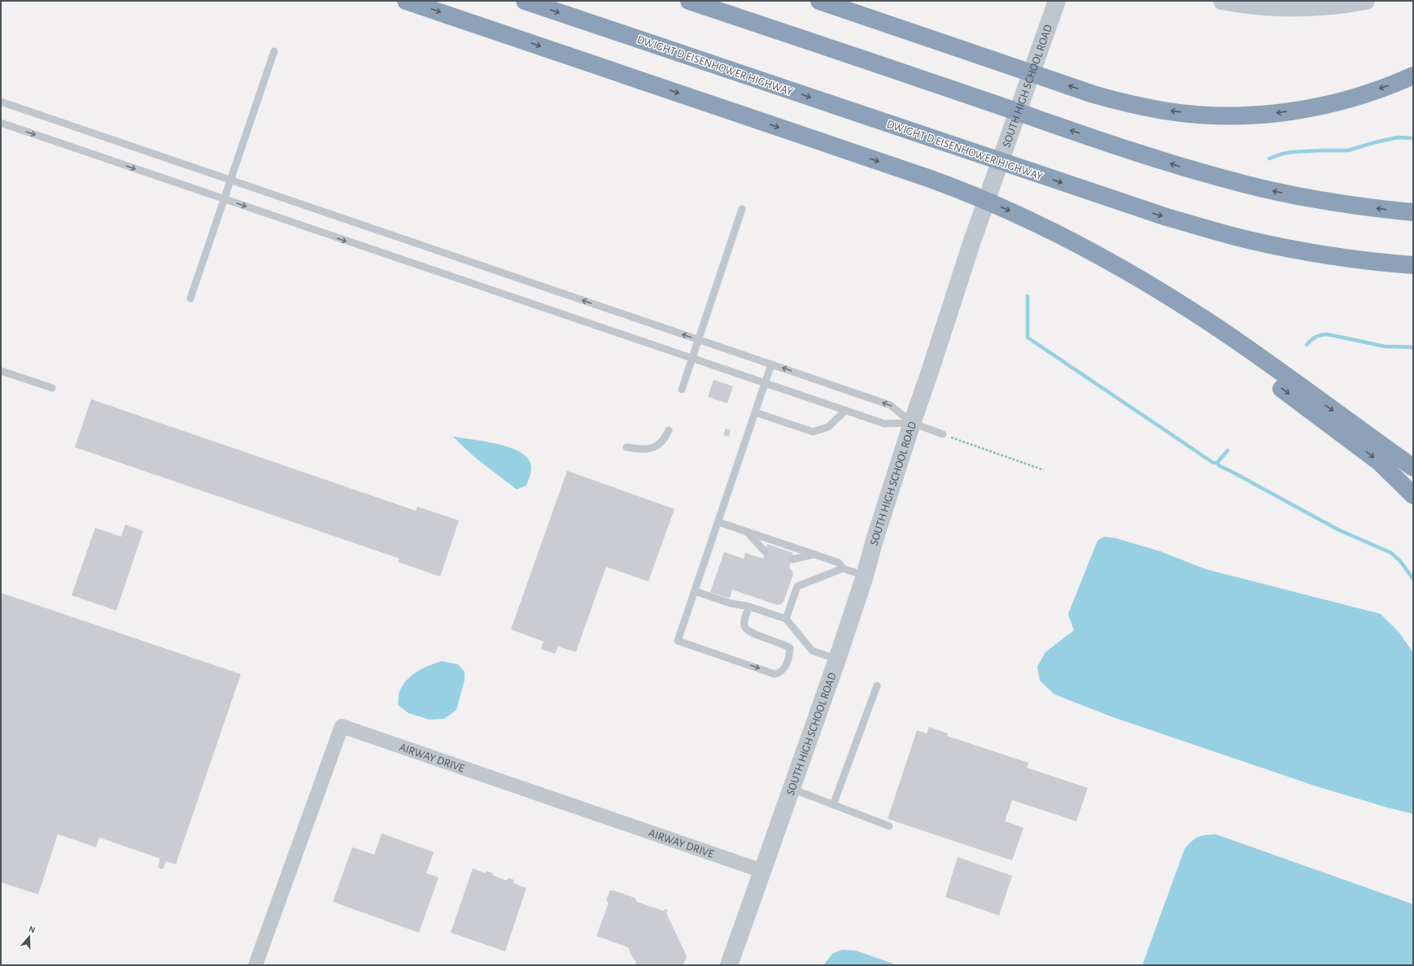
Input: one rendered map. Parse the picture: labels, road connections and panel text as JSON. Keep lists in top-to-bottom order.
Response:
{
  "streets": {
    "highway": ["DWIGHT D EISENHOWER HIGHWAY"],
    "street": ["SOUTH HIGH SCHOOL ROAD", "AIRWAY DRIVE"]
  },
  "crossings": [
    ["SOUTH HIGH SCHOOL ROAD", "AIRWAY DRIVE"]
  ],
  "north": "top"
}
